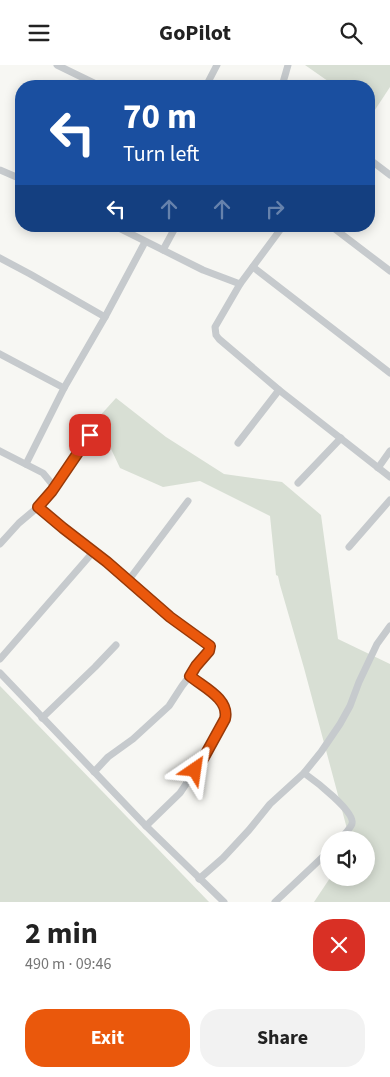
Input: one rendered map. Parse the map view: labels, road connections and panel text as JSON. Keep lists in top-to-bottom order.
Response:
{
  "page": {
    "header": "GoPilot",
    "turn": ["70 m", "Turn left"],
    "heading": ["2 min", "490 m · 09:46"],
    "buttons": ["Exit", "Share"]
  }
}
